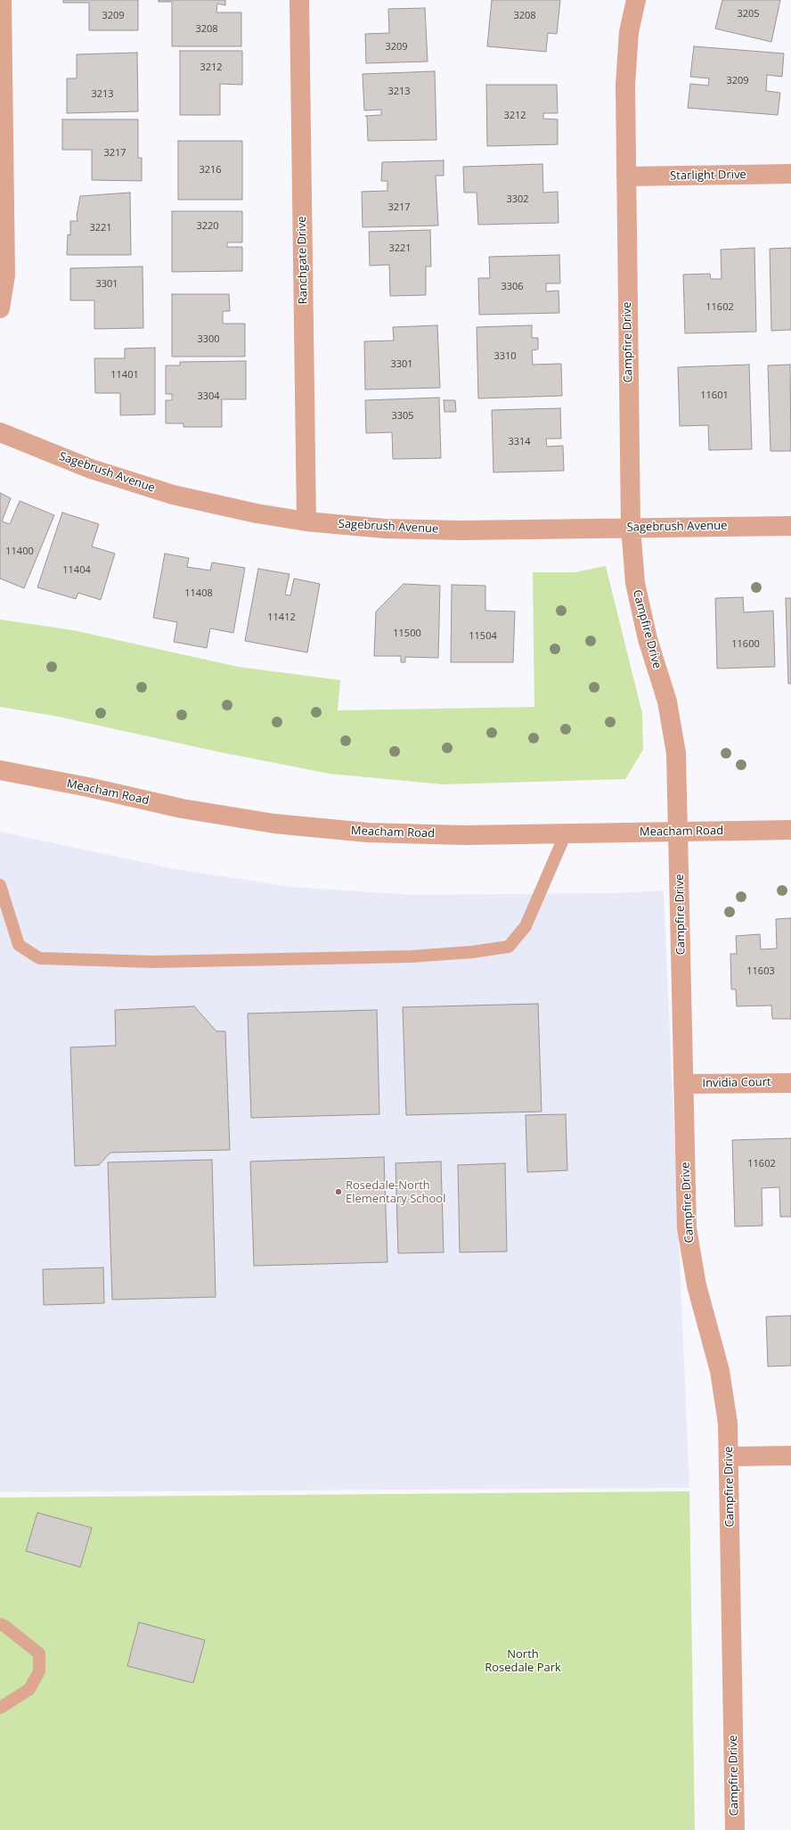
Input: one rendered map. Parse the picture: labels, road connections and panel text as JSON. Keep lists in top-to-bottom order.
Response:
{
  "streets": {
    "street": [
      "Starlight Drive",
      "Ranchgate Drive",
      "Campfire Drive",
      "Sagebrush Avenue",
      "Meacham Road",
      "Invidia Court"
    ]
  },
  "crossings": [
    ["Starlight Drive", "Campfire Drive"],
    ["Ranchgate Drive", "Sagebrush Avenue"],
    ["Campfire Drive", "Sagebrush Avenue"],
    ["Campfire Drive", "Meacham Road"],
    ["Campfire Drive", "Invidia Court"]
  ],
  "parks": ["North Rosedale Park"],
  "places": ["Rosedale-North Elementary School"],
  "house_numbers": [
    "3205",
    "3209",
    "3208",
    "3208",
    "3209",
    "3212",
    "3209",
    "3213",
    "3213",
    "3212",
    "3217",
    "3216",
    "3302",
    "3217",
    "3220",
    "3221",
    "3221",
    "3301",
    "3306",
    "11602",
    "3300",
    "3310",
    "3301",
    "11401",
    "11601",
    "3304",
    "3305",
    "3314",
    "11400",
    "11404",
    "11408",
    "11412",
    "11500",
    "11504",
    "11600",
    "11603",
    "11602"
  ]
}
